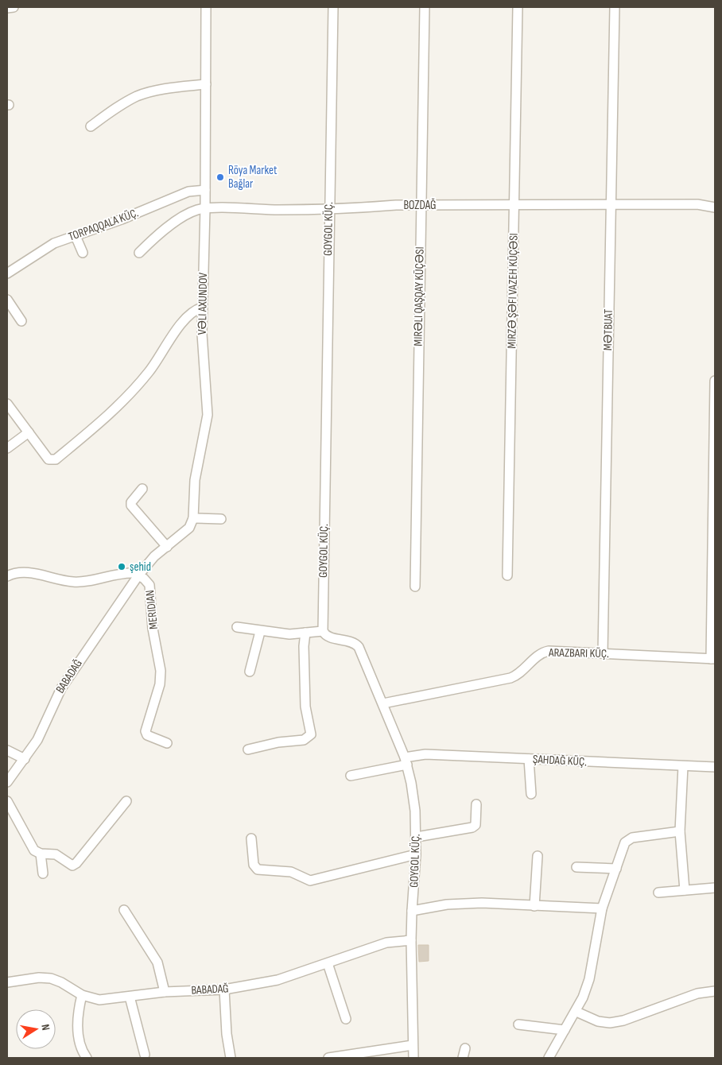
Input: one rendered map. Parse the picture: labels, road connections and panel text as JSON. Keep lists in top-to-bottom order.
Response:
{
  "streets": {
    "street": [
      "BOZDAĞ",
      "TORPAQQALA KÜÇ.",
      "GOYGOL KÜÇ.",
      "MIRZƏ ŞƏFI VAZEH KÜÇƏSI",
      "MIRƏLI QAŞQAY KÜÇƏSI",
      "VƏLI AXUNDOV",
      "MƏTBUAT",
      "MERIDIAN",
      "BABADAĞ",
      "ŞAHDAĞ KÜÇ."
    ]
  },
  "crossings": [
    ["BOZDAĞ", "GOYGOL KÜÇ."],
    ["BOZDAĞ", "MIRZƏ ŞƏFI VAZEH KÜÇƏSI"],
    ["BOZDAĞ", "MIRƏLI QAŞQAY KÜÇƏSI"],
    ["BOZDAĞ", "VƏLI AXUNDOV"],
    ["BOZDAĞ", "MƏTBUAT"],
    ["TORPAQQALA KÜÇ.", "VƏLI AXUNDOV"],
    ["GOYGOL KÜÇ.", "BABADAĞ"],
    ["GOYGOL KÜÇ.", "ŞAHDAĞ KÜÇ."],
    ["MERIDIAN", "BABADAĞ"]
  ],
  "places": ["Röya Market Bağlar", "şehid"],
  "north": "right"
}
